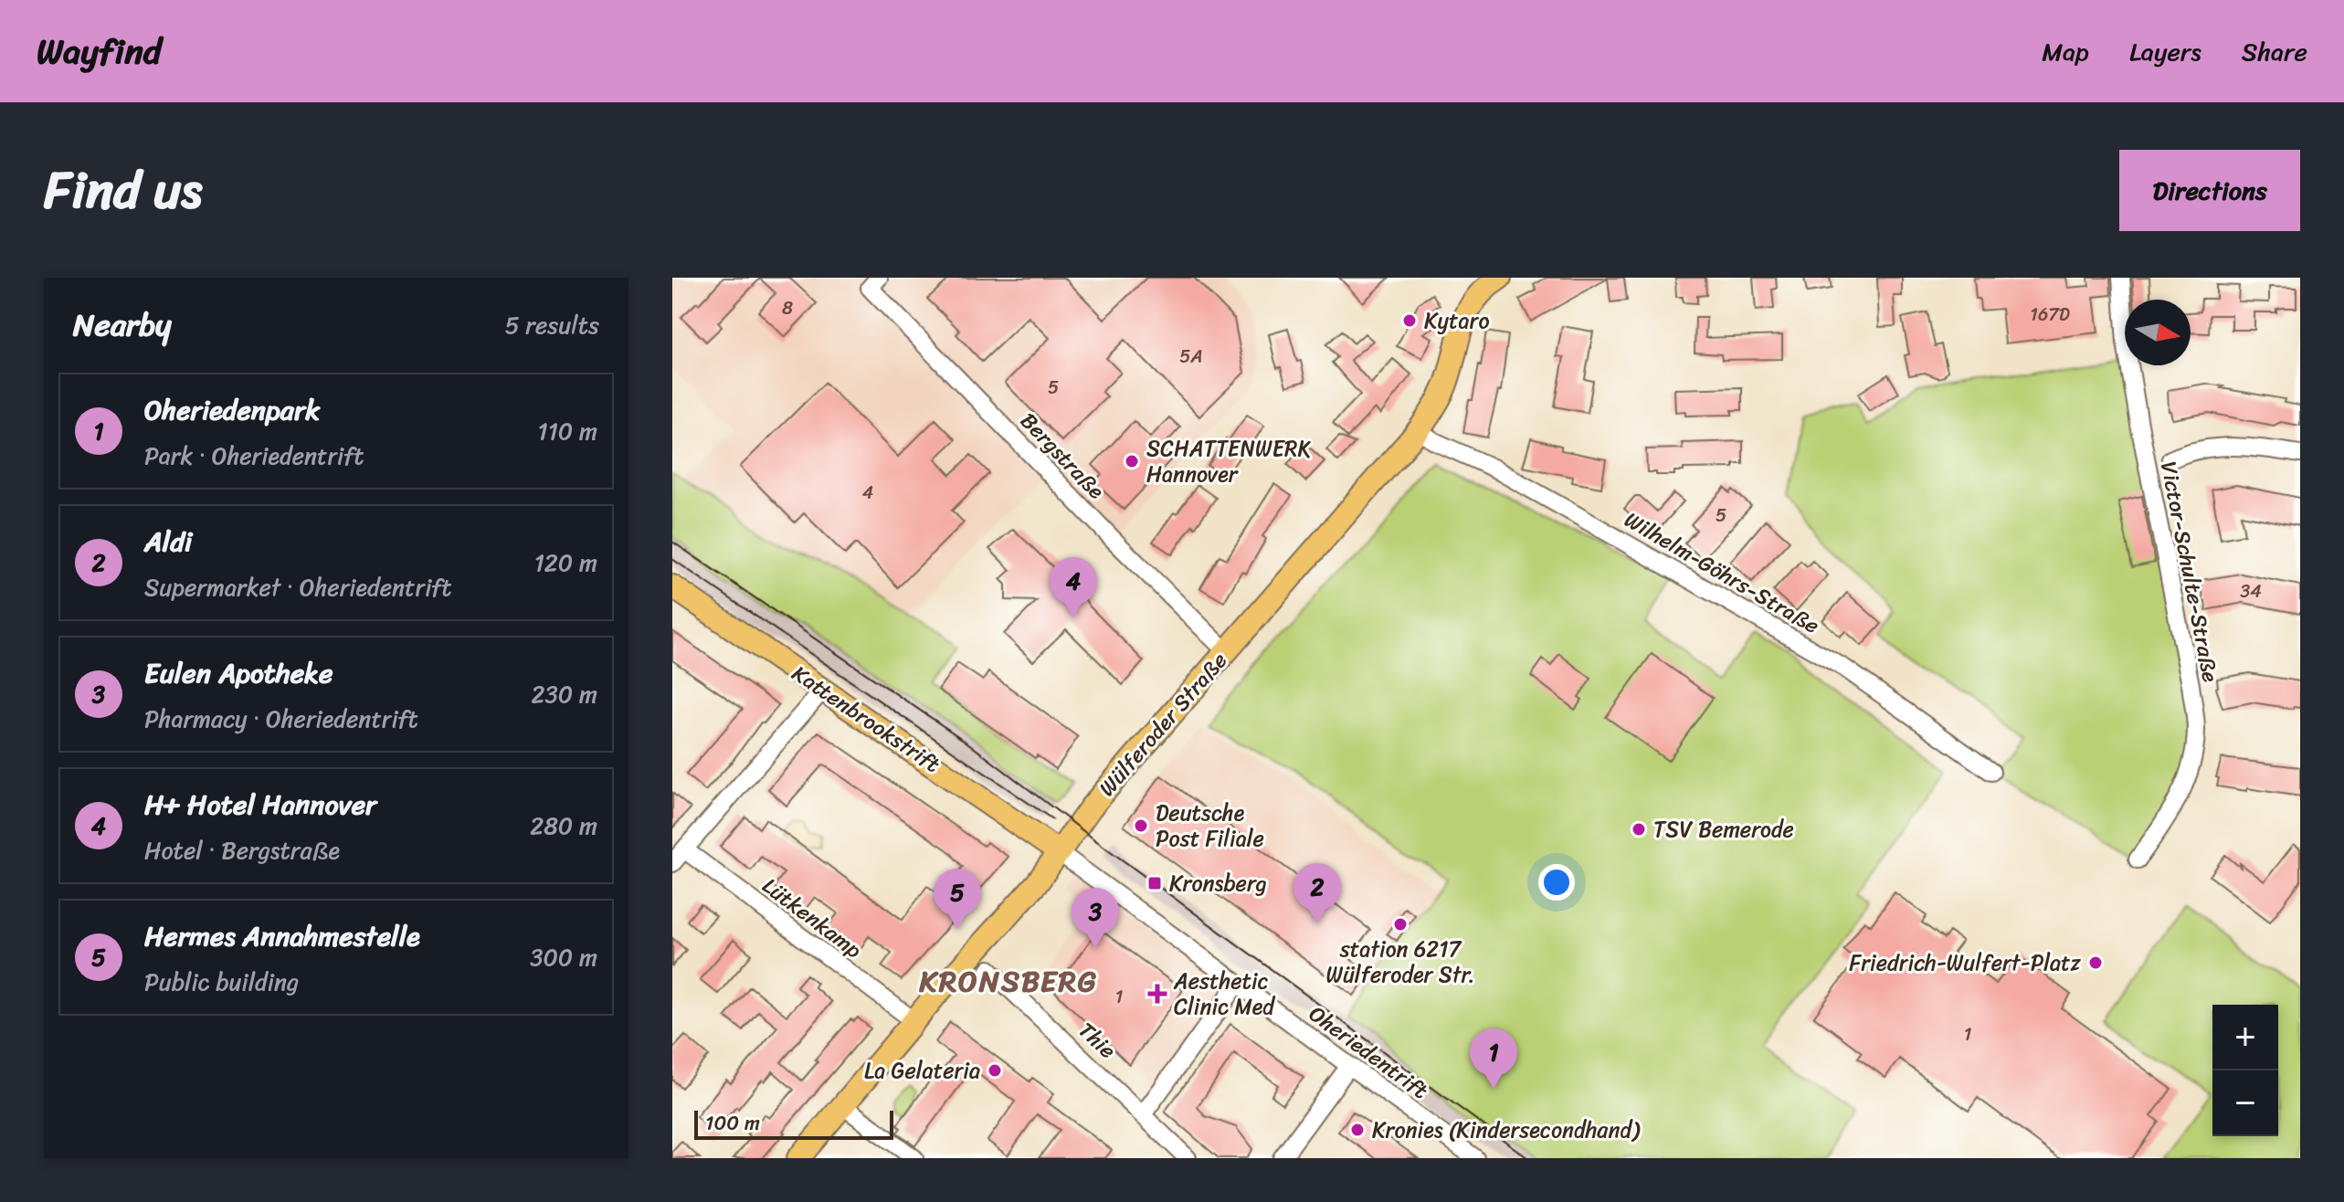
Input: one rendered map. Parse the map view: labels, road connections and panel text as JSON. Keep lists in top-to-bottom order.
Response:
{
  "streets": {
    "main road": ["Kattenbrookstrift", "Wülferoder Straße"],
    "street": [
      "Bergstraße",
      "Victor-Schulte-Straße",
      "Wilhelm-Göhrs-Straße",
      "Lütkenkamp",
      "Thie",
      "Oheriedentrift"
    ]
  },
  "crossings": [
    ["Bergstraße", "Wülferoder Straße"],
    ["Wilhelm-Göhrs-Straße", "Wülferoder Straße"],
    ["Kattenbrookstrift", "Wülferoder Straße"],
    ["Kattenbrookstrift", "Oheriedentrift"],
    ["Wülferoder Straße", "Lütkenkamp"],
    ["Wülferoder Straße", "Oheriedentrift"]
  ],
  "districts": ["KRONSBERG"],
  "places": {
    "other": [
      "Kytaro",
      "SCHATTENWERK Hannover",
      "Deutsche Post Filiale",
      "TSV Bemerode",
      "station 6217 Wülferoder Str.",
      "Friedrich-Wulfert-Platz",
      "La Gelateria",
      "Kronies (Kindersecondhand)"
    ],
    "transit": ["Kronsberg"],
    "health": ["Aesthetic Clinic Med"]
  },
  "house_numbers": [
    "8",
    "167D",
    "5A",
    "5",
    "4",
    "5",
    "34",
    "1",
    "1"
  ],
  "scale_bar": "100 m",
  "north": "right",
  "page": {
    "header": "Wayfind",
    "nav": ["Map", "Layers", "Share"],
    "title": "Find us",
    "buttons": "Directions",
    "heading": ["Nearby", "5 results"],
    "list": [
      {
        "mark": "1",
        "name": "Oheriedenpark",
        "note": "Park · Oheriedentrift",
        "value": "110 m"
      },
      {
        "mark": "2",
        "name": "Aldi",
        "note": "Supermarket · Oheriedentrift",
        "value": "120 m"
      },
      {
        "mark": "3",
        "name": "Eulen Apotheke",
        "note": "Pharmacy · Oheriedentrift",
        "value": "230 m"
      },
      {
        "mark": "4",
        "name": "H+ Hotel Hannover",
        "note": "Hotel · Bergstraße",
        "value": "280 m"
      },
      {
        "mark": "5",
        "name": "Hermes Annahmestelle",
        "note": "Public building",
        "value": "300 m"
      }
    ],
    "pins": [
      "4",
      "2",
      "5",
      "3",
      "1"
    ],
    "map_buttons": ["+", "−"],
    "scale": "100 m"
  }
}
